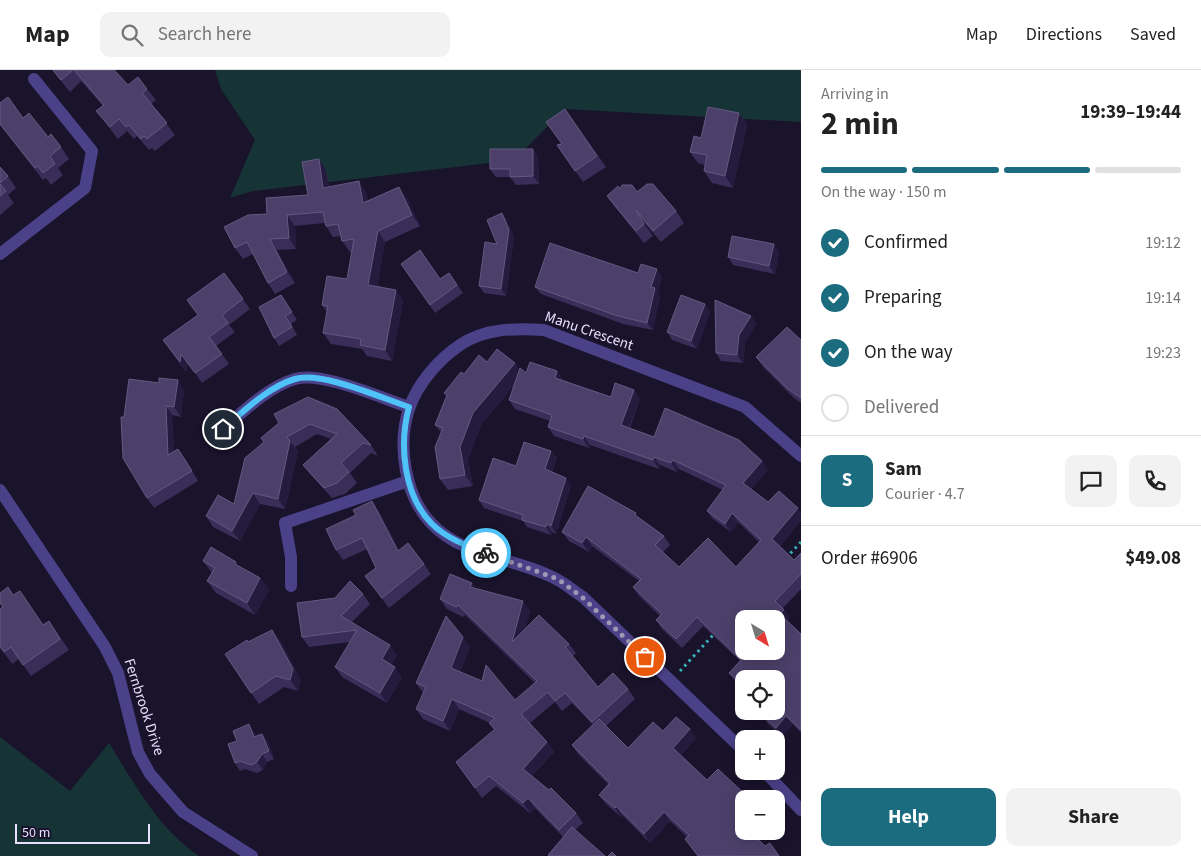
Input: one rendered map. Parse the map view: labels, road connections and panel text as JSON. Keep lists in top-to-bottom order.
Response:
{
  "streets": {
    "street": ["Manu Crescent", "Fernbrook Drive"]
  },
  "scale_bar": "50 m",
  "north": "bottom right",
  "page": {
    "header": "Map",
    "search": "Search here",
    "nav": ["Map", "Directions", "Saved"],
    "heading": ["2 min", "Arriving in", "19:39–19:44"],
    "panel": [
      "Sam",
      "Courier · 4.7",
      "Order #6906",
      "$49.08"
    ],
    "bar": "On the way · 150 m",
    "list": [
      ["Confirmed", "19:12"],
      ["Preparing", "19:14"],
      ["On the way", "19:23"],
      "Delivered"
    ],
    "round": "S",
    "map_buttons": ["+", "−"],
    "buttons": ["Help", "Share"],
    "scale": "50 m"
  }
}
